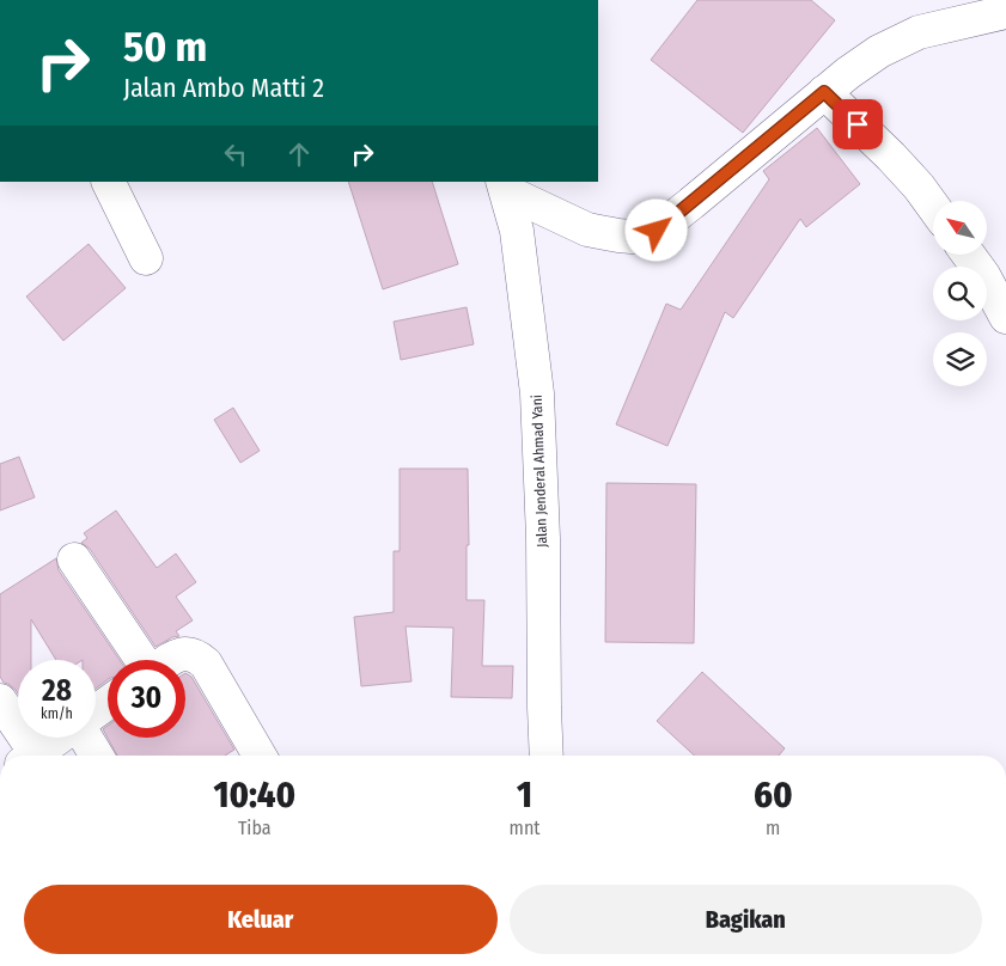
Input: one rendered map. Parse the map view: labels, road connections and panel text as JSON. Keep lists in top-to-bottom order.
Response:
{
  "streets": {
    "main road": ["Jalan Jenderal Ahmad Yani"]
  },
  "north": "top left",
  "page": {
    "turn": ["50 m", "Jalan Ambo Matti 2"],
    "speed": "28 km/h",
    "limit": "30",
    "eta": [
      "10:40",
      "Tiba",
      "1",
      "mnt",
      "60",
      "m"
    ],
    "buttons": ["Keluar", "Bagikan"]
  }
}
